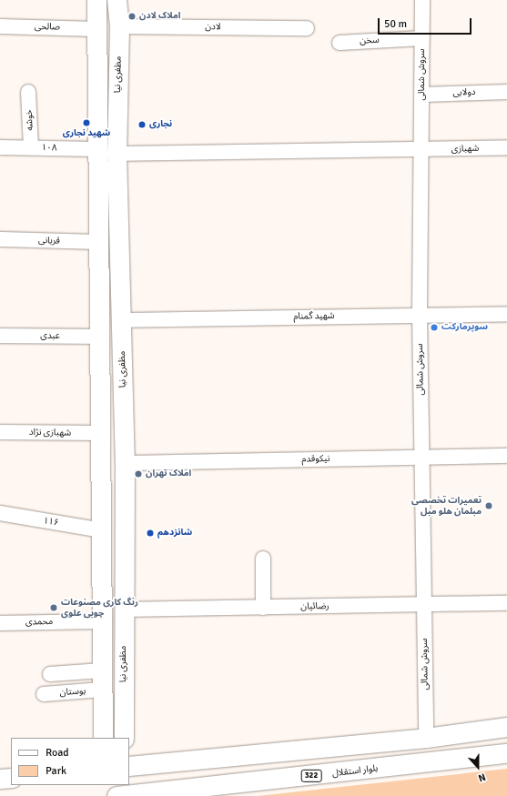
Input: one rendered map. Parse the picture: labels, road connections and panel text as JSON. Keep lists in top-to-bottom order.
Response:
{
  "streets": {
    "main road": ["مظفری نیا", "بلوار استقلال", "322"],
    "street": [
      "صالحی",
      "لادن",
      "سخن",
      "سروش شمالی",
      "دولابی",
      "خوشه",
      "۱۰۸",
      "شهبازی",
      "قربانی",
      "شهید گمنام",
      "عبدی",
      "شهبازی نژاد",
      "نیکوقدم",
      "۱۱۶",
      "رضائیان",
      "محمدی",
      "بوستان"
    ]
  },
  "crossings": [
    ["صالحی", "مظفری نیا"],
    ["لادن", "مظفری نیا"],
    ["سخن", "سروش شمالی"],
    ["مظفری نیا", "۱۰۸"],
    ["مظفری نیا", "شهبازی"],
    ["مظفری نیا", "قربانی"],
    ["مظفری نیا", "شهید گمنام"],
    ["مظفری نیا", "عبدی"],
    ["مظفری نیا", "شهبازی نژاد"],
    ["مظفری نیا", "نیکوقدم"],
    ["مظفری نیا", "۱۱۶"],
    ["مظفری نیا", "رضائیان"],
    ["مظفری نیا", "محمدی"],
    ["مظفری نیا", "بوستان"],
    ["سروش شمالی", "دولابی"],
    ["سروش شمالی", "شهبازی"],
    ["سروش شمالی", "شهید گمنام"],
    ["سروش شمالی", "نیکوقدم"],
    ["سروش شمالی", "رضائیان"],
    ["خوشه", "۱۰۸"]
  ],
  "places": [
    "املاک لادن",
    "شهید نجاری",
    "نجاری",
    "سوپرمارکت",
    "املاک تهران",
    "تعمیرات تخصصی مبلمان هلو مبل",
    "شانزدهم",
    "رنگ کاری مصنوعات چوبی علوی"
  ],
  "legend": ["Road", "Park"],
  "scale_bar": "50 m",
  "north": "bottom"
}
